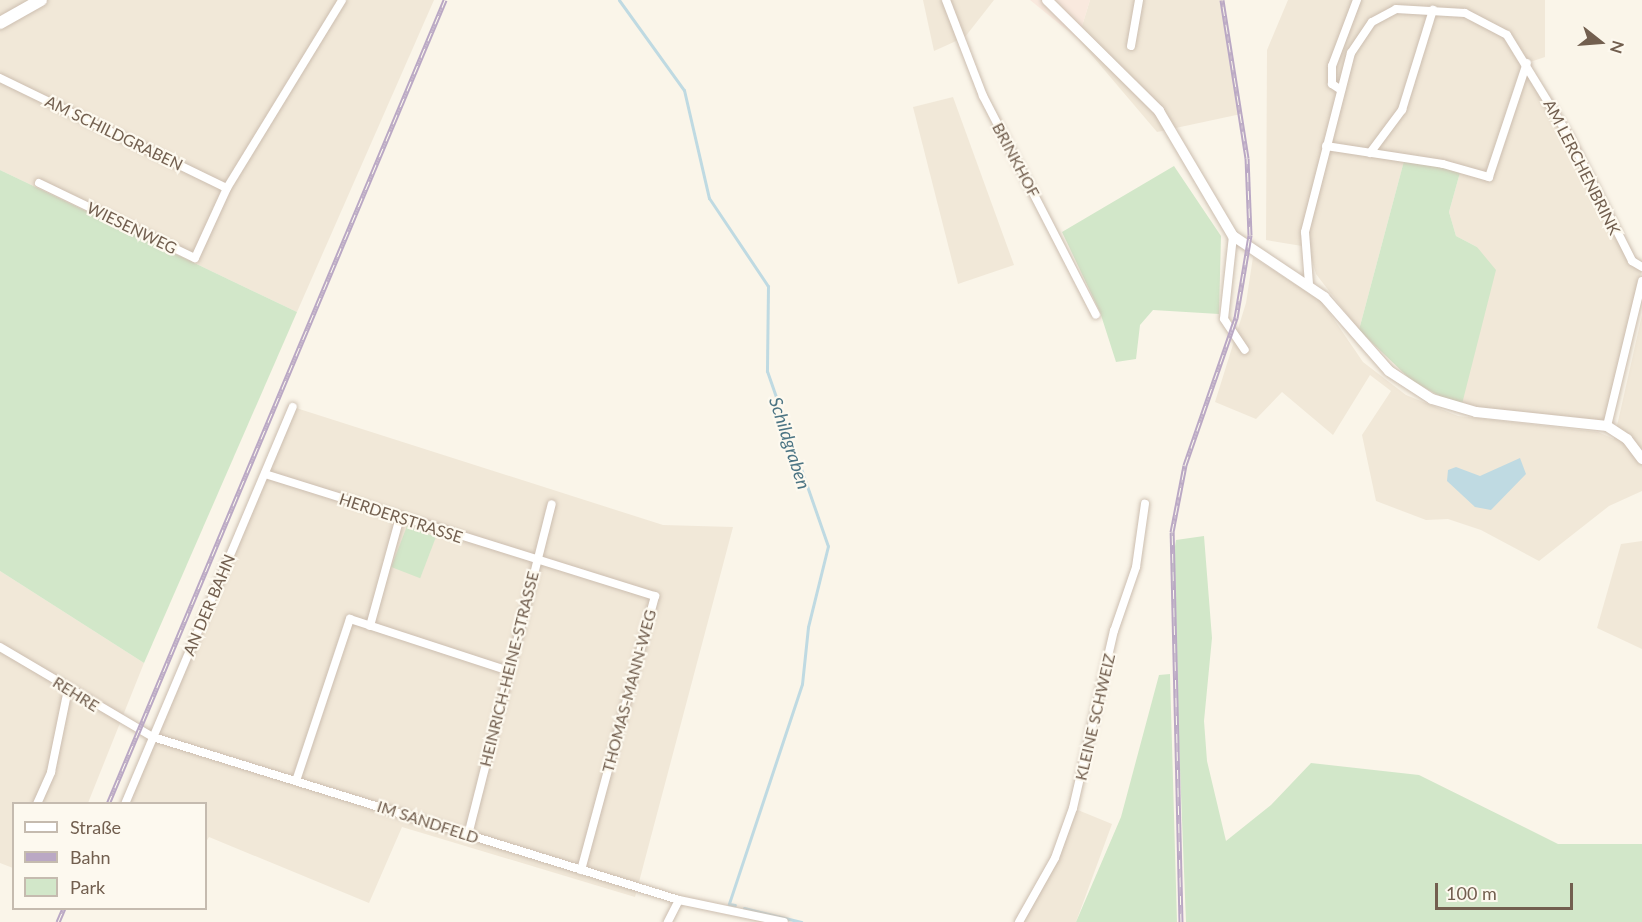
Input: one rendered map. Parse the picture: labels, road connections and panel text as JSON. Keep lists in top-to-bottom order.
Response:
{
  "streets": {
    "street": [
      "AM SCHILDGRABEN",
      "BRINKHOF",
      "AM LERCHENBRINK",
      "WIESENWEG",
      "HERDERSTRASSE",
      "AN DER BAHN",
      "HEINRICH-HEINE-STRASSE",
      "THOMAS-MANN-WEG",
      "REHRE",
      "KLEINE SCHWEIZ",
      "IM SANDFELD"
    ]
  },
  "crossings": [
    ["AM SCHILDGRABEN", "WIESENWEG"],
    ["HERDERSTRASSE", "AN DER BAHN"],
    ["HERDERSTRASSE", "HEINRICH-HEINE-STRASSE"],
    ["HERDERSTRASSE", "THOMAS-MANN-WEG"],
    ["AN DER BAHN", "REHRE"],
    ["AN DER BAHN", "IM SANDFELD"],
    ["HEINRICH-HEINE-STRASSE", "THOMAS-MANN-WEG"],
    ["HEINRICH-HEINE-STRASSE", "IM SANDFELD"],
    ["THOMAS-MANN-WEG", "IM SANDFELD"],
    ["REHRE", "IM SANDFELD"]
  ],
  "water": ["Schildgraben"],
  "legend": ["Straße", "Bahn", "Park"],
  "scale_bar": "100 m",
  "north": "right"
}
